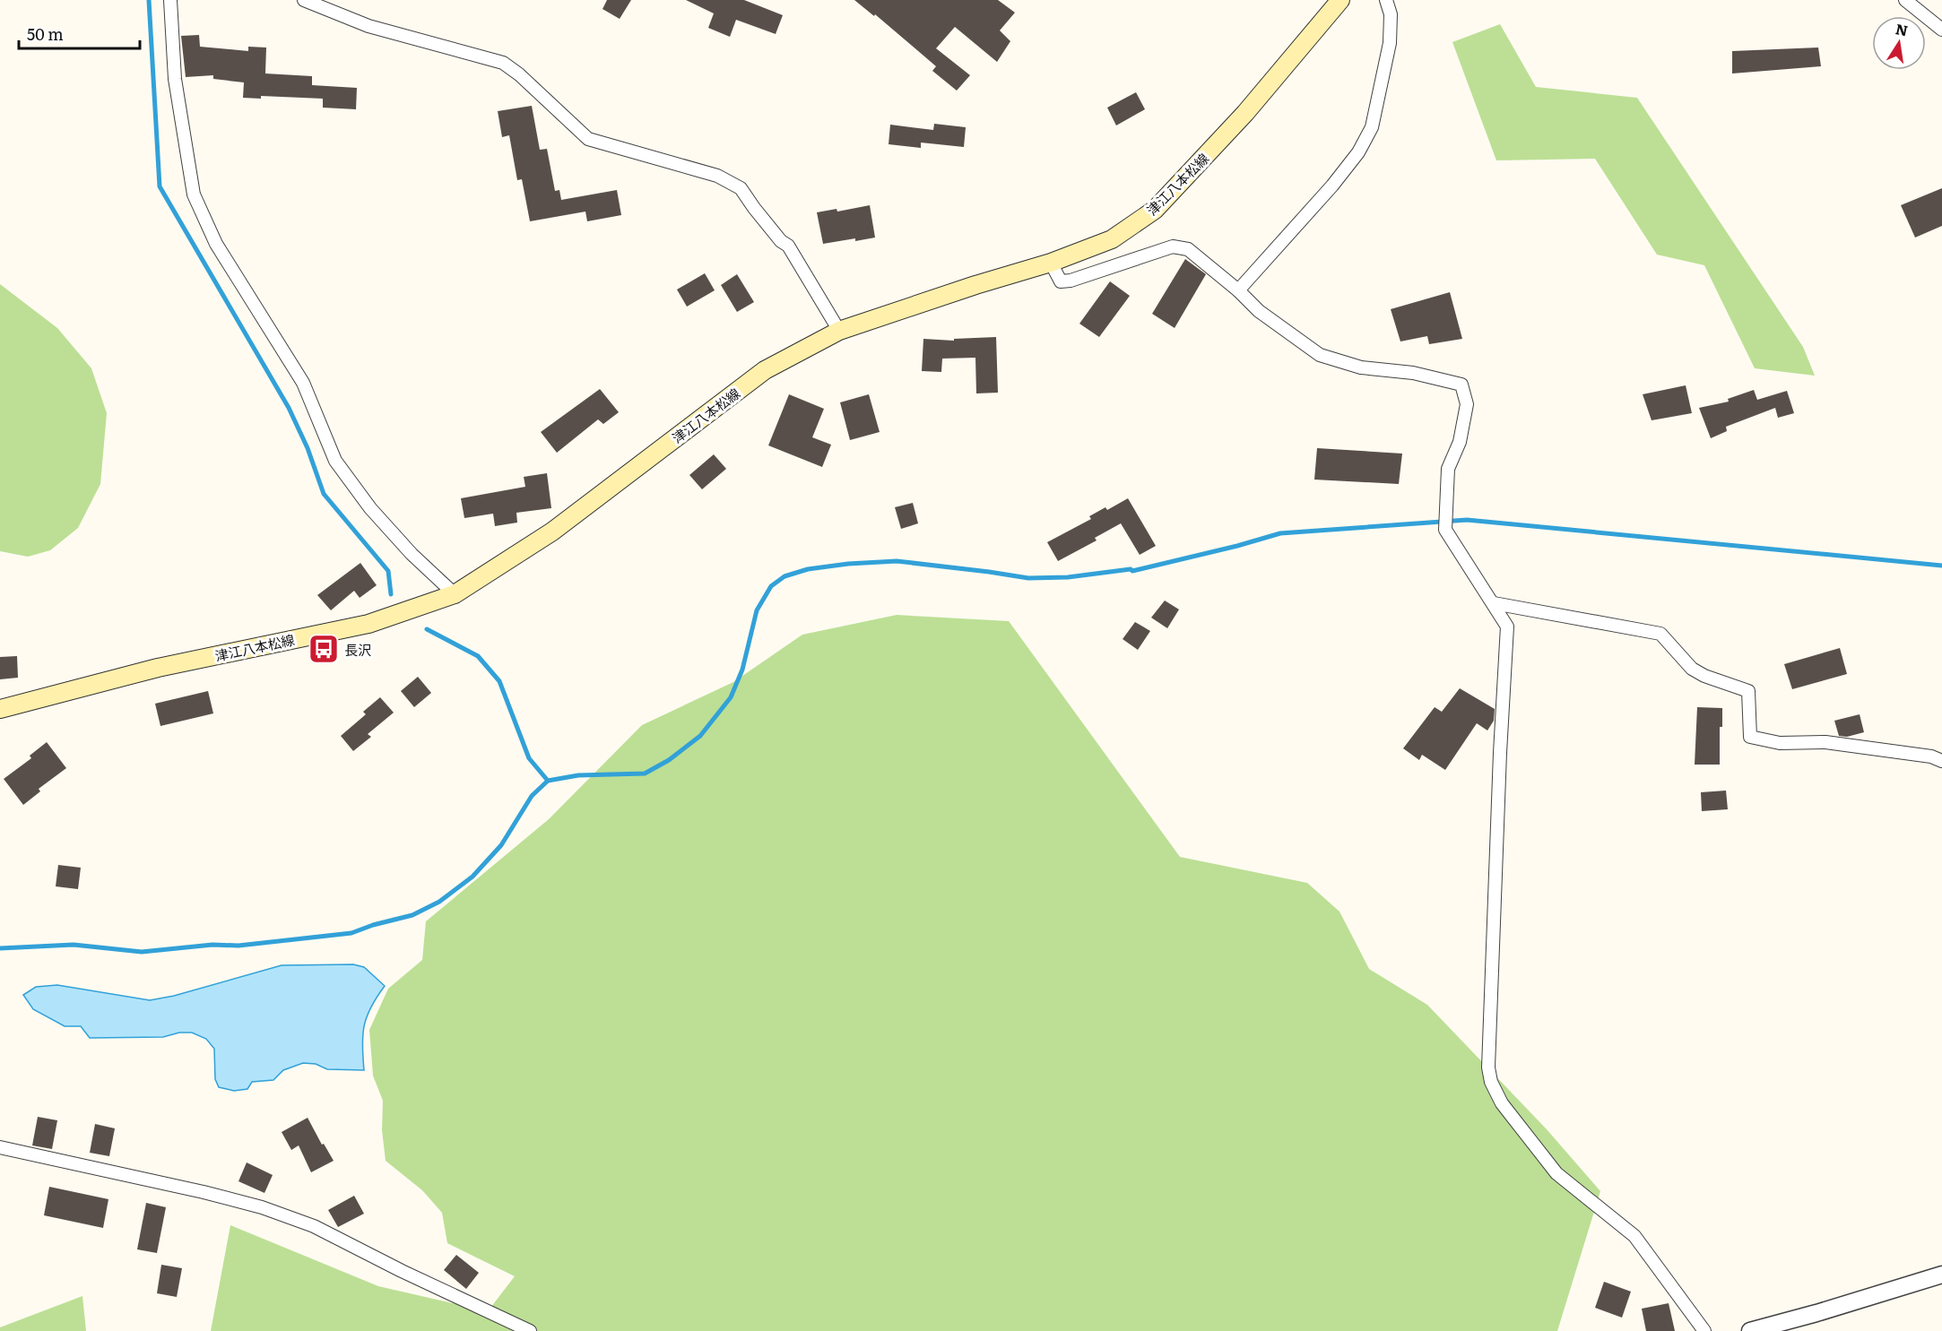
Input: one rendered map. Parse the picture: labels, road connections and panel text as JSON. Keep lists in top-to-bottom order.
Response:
{
  "streets": {
    "main road": ["津江八本松線"]
  },
  "places": {
    "bus stop": ["長沢"]
  },
  "scale_bar": "50 m",
  "north": "top"
}
